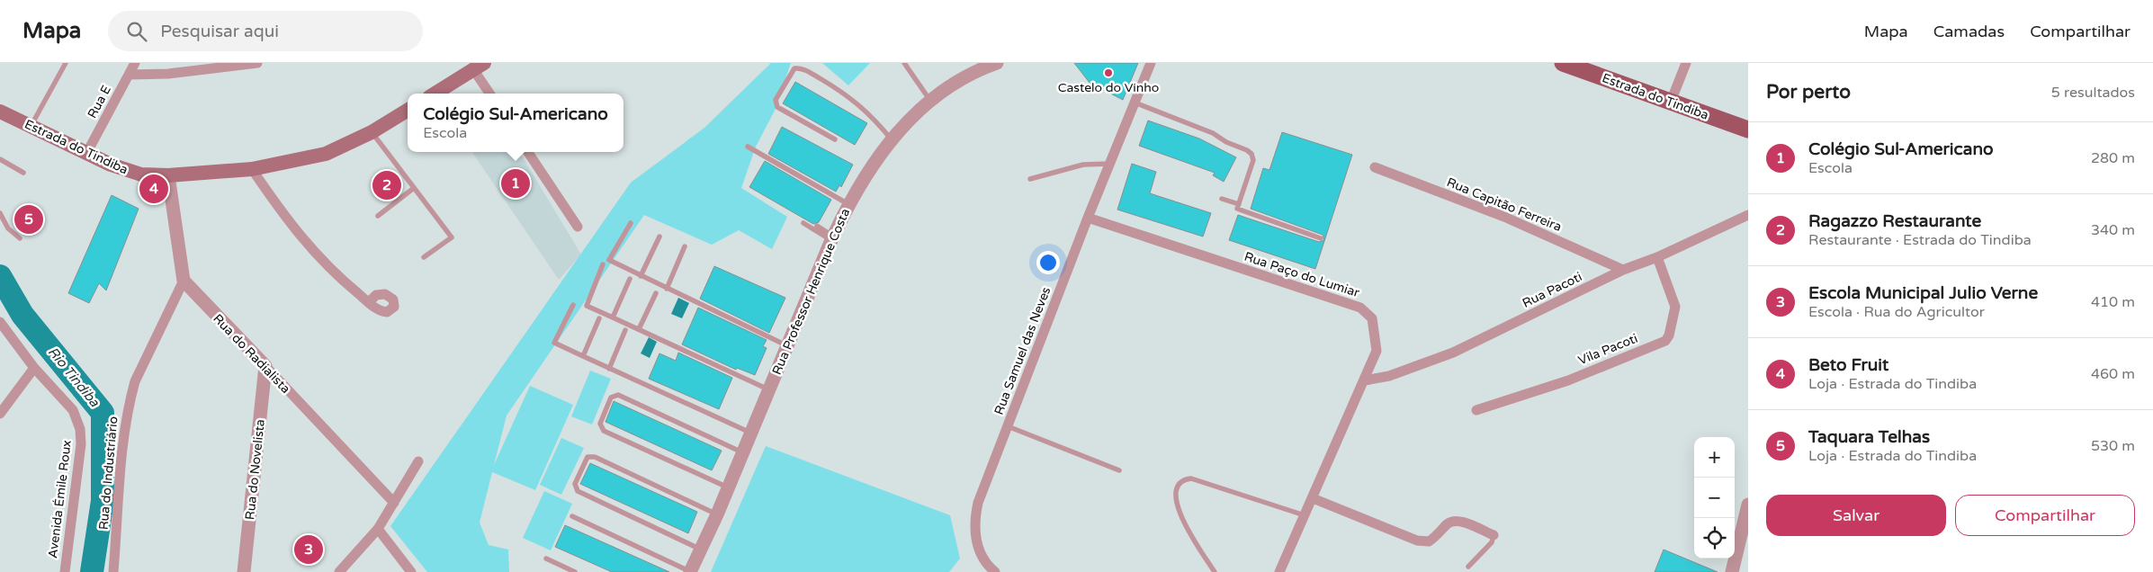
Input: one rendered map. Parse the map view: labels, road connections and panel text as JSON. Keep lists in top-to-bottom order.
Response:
{
  "streets": {
    "main road": ["Estrada do Tindiba"],
    "street": [
      "Rua E",
      "Rua Capitão Ferreira",
      "Rua Paço do Lumiar",
      "Rua Pacoti",
      "Rua Professor Henrique Costa",
      "Vila Pacoti",
      "Rua Samuel das Neves",
      "Rua do Radialista",
      "Rua do Novelista",
      "Rua do Industriário",
      "Avenida Émile Roux"
    ]
  },
  "crossings": [
    ["Estrada do Tindiba", "Rua E"],
    ["Rua Capitão Ferreira", "Rua Pacoti"],
    ["Rua Paço do Lumiar", "Rua Pacoti"],
    ["Rua Paço do Lumiar", "Rua Samuel das Neves"],
    ["Rua Pacoti", "Vila Pacoti"],
    ["Rua do Radialista", "Rua do Novelista"],
    ["Rua do Radialista", "Rua do Industriário"]
  ],
  "water": ["Rio Tindiba"],
  "places": ["Castelo do Vinho"],
  "page": {
    "header": "Mapa",
    "search": "Pesquisar aqui",
    "nav": ["Mapa", "Camadas", "Compartilhar"],
    "heading": ["Por perto", "5 resultados"],
    "popup": ["Colégio Sul-Americano", "Escola"],
    "list": [
      {
        "mark": "1",
        "name": "Colégio Sul-Americano",
        "note": "Escola",
        "value": "280 m"
      },
      {
        "mark": "2",
        "name": "Ragazzo Restaurante",
        "note": "Restaurante · Estrada do Tindiba",
        "value": "340 m"
      },
      {
        "mark": "3",
        "name": "Escola Municipal Julio Verne",
        "note": "Escola · Rua do Agricultor",
        "value": "410 m"
      },
      {
        "mark": "4",
        "name": "Beto Fruit",
        "note": "Loja · Estrada do Tindiba",
        "value": "460 m"
      },
      {
        "mark": "5",
        "name": "Taquara Telhas",
        "note": "Loja · Estrada do Tindiba",
        "value": "530 m"
      }
    ],
    "pins": [
      "1",
      "2",
      "4",
      "5",
      "3"
    ],
    "map_buttons": ["+", "−"],
    "buttons": ["Salvar", "Compartilhar"]
  }
}
